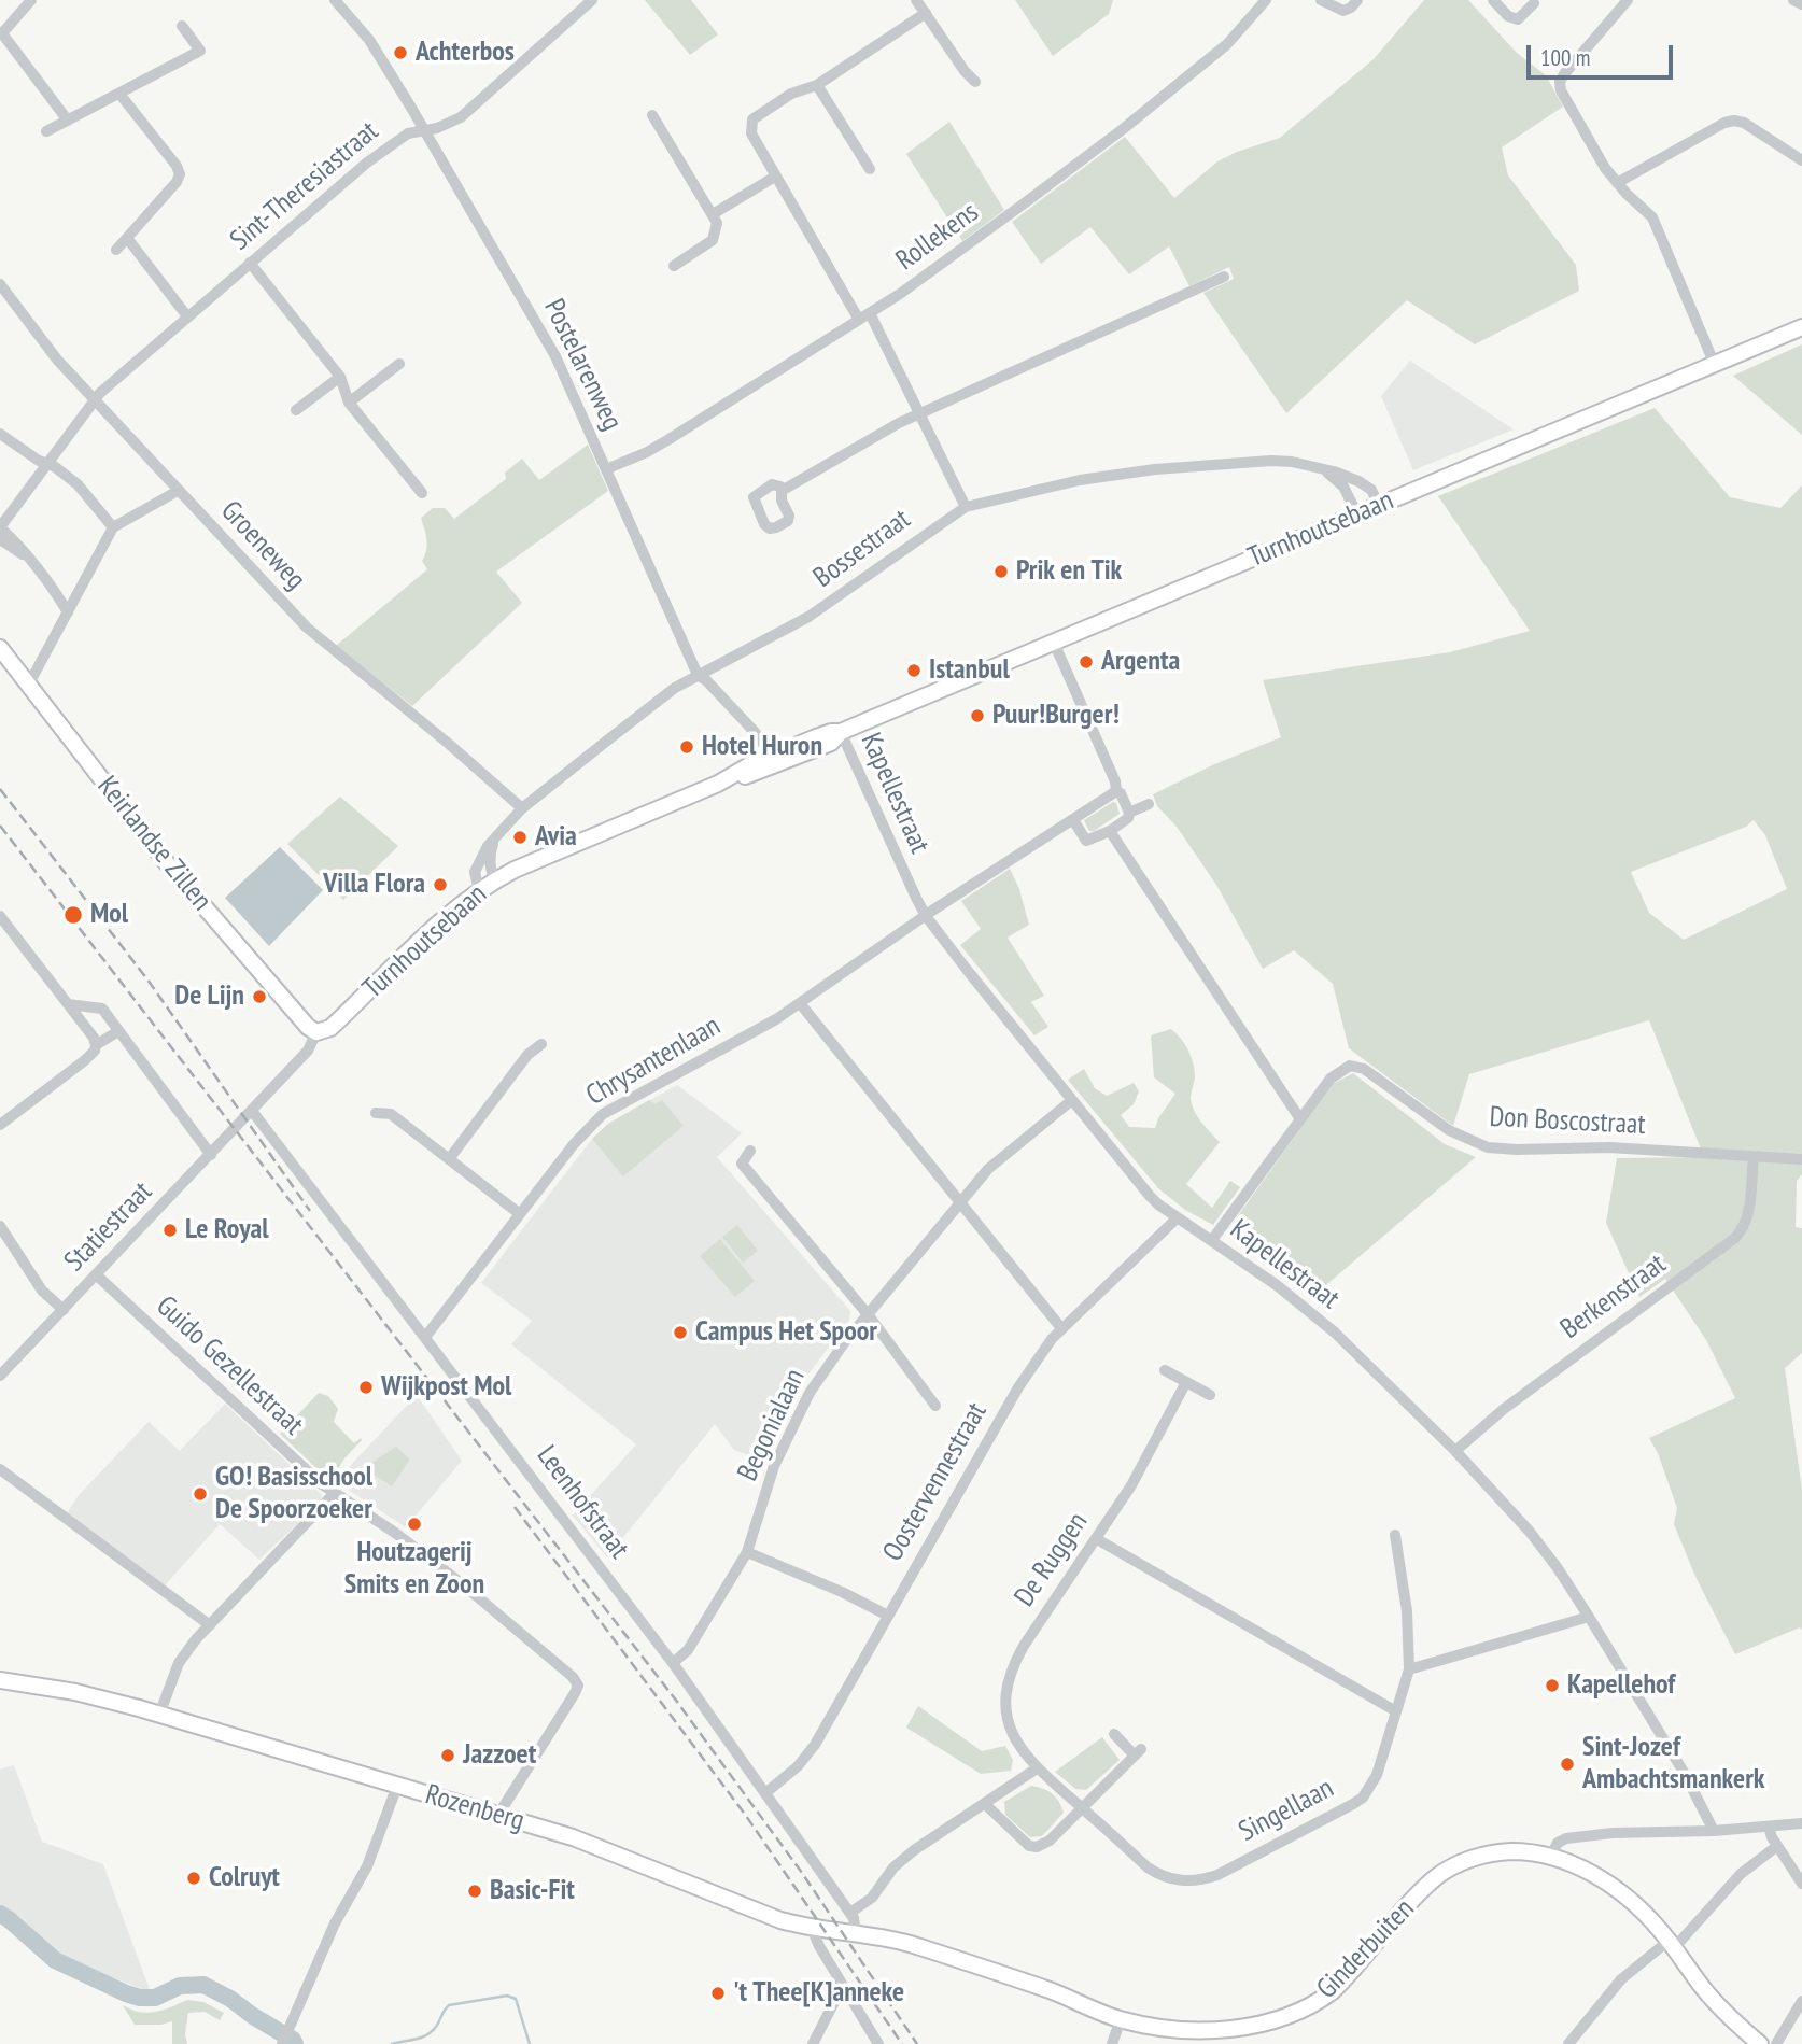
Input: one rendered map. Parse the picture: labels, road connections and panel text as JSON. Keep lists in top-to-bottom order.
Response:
{
  "streets": {
    "main road": [
      "Turnhoutsebaan",
      "Keirlandse Zillen",
      "Rozenberg",
      "Ginderbuiten"
    ],
    "street": [
      "Sint-Theresiastraat",
      "Rollekens",
      "Postelarenweg",
      "Groeneweg",
      "Bossestraat",
      "Kapellestraat",
      "Chrysantenlaan",
      "Don Boscostraat",
      "Statiestraat",
      "Berkenstraat",
      "Guido Gezellestraat",
      "Begonialaan",
      "Oostervennestraat",
      "Leenhofstraat",
      "De Ruggen",
      "Singellaan"
    ]
  },
  "crossings": [
    ["Sint-Theresiastraat", "Postelarenweg"],
    ["Sint-Theresiastraat", "Groeneweg"],
    ["Rollekens", "Postelarenweg"],
    ["Postelarenweg", "Turnhoutsebaan"],
    ["Postelarenweg", "Bossestraat"],
    ["Turnhoutsebaan", "Bossestraat"],
    ["Turnhoutsebaan", "Kapellestraat"],
    ["Turnhoutsebaan", "Keirlandse Zillen"],
    ["Turnhoutsebaan", "Statiestraat"],
    ["Turnhoutsebaan", "Leenhofstraat"],
    ["Groeneweg", "Bossestraat"],
    ["Kapellestraat", "Chrysantenlaan"],
    ["Kapellestraat", "Don Boscostraat"],
    ["Kapellestraat", "Berkenstraat"],
    ["Kapellestraat", "Begonialaan"],
    ["Kapellestraat", "Oostervennestraat"],
    ["Chrysantenlaan", "Leenhofstraat"],
    ["Don Boscostraat", "Berkenstraat"],
    ["Statiestraat", "Guido Gezellestraat"],
    ["Statiestraat", "Leenhofstraat"],
    ["Guido Gezellestraat", "Rozenberg"],
    ["Begonialaan", "Leenhofstraat"],
    ["Oostervennestraat", "Leenhofstraat"],
    ["Leenhofstraat", "Ginderbuiten"],
    ["De Ruggen", "Singellaan"],
    ["Rozenberg", "Ginderbuiten"]
  ],
  "places": [
    "Achterbos",
    "Prik en Tik",
    "Argenta",
    "Istanbul",
    "Puur!Burger!",
    "Hotel Huron",
    "Avia",
    "Villa Flora",
    "Mol",
    "De Lijn",
    "Le Royal",
    "Campus Het Spoor",
    "Wijkpost Mol",
    "GO! Basisschool De Spoorzoeker",
    "Houtzagerij Smits en Zoon",
    "Kapellehof",
    "Jazzoet",
    "Sint-Jozef Ambachtsmankerk",
    "Colruyt",
    "Basic-Fit",
    "'t Thee[K]anneke"
  ],
  "scale_bar": "100 m"
}
